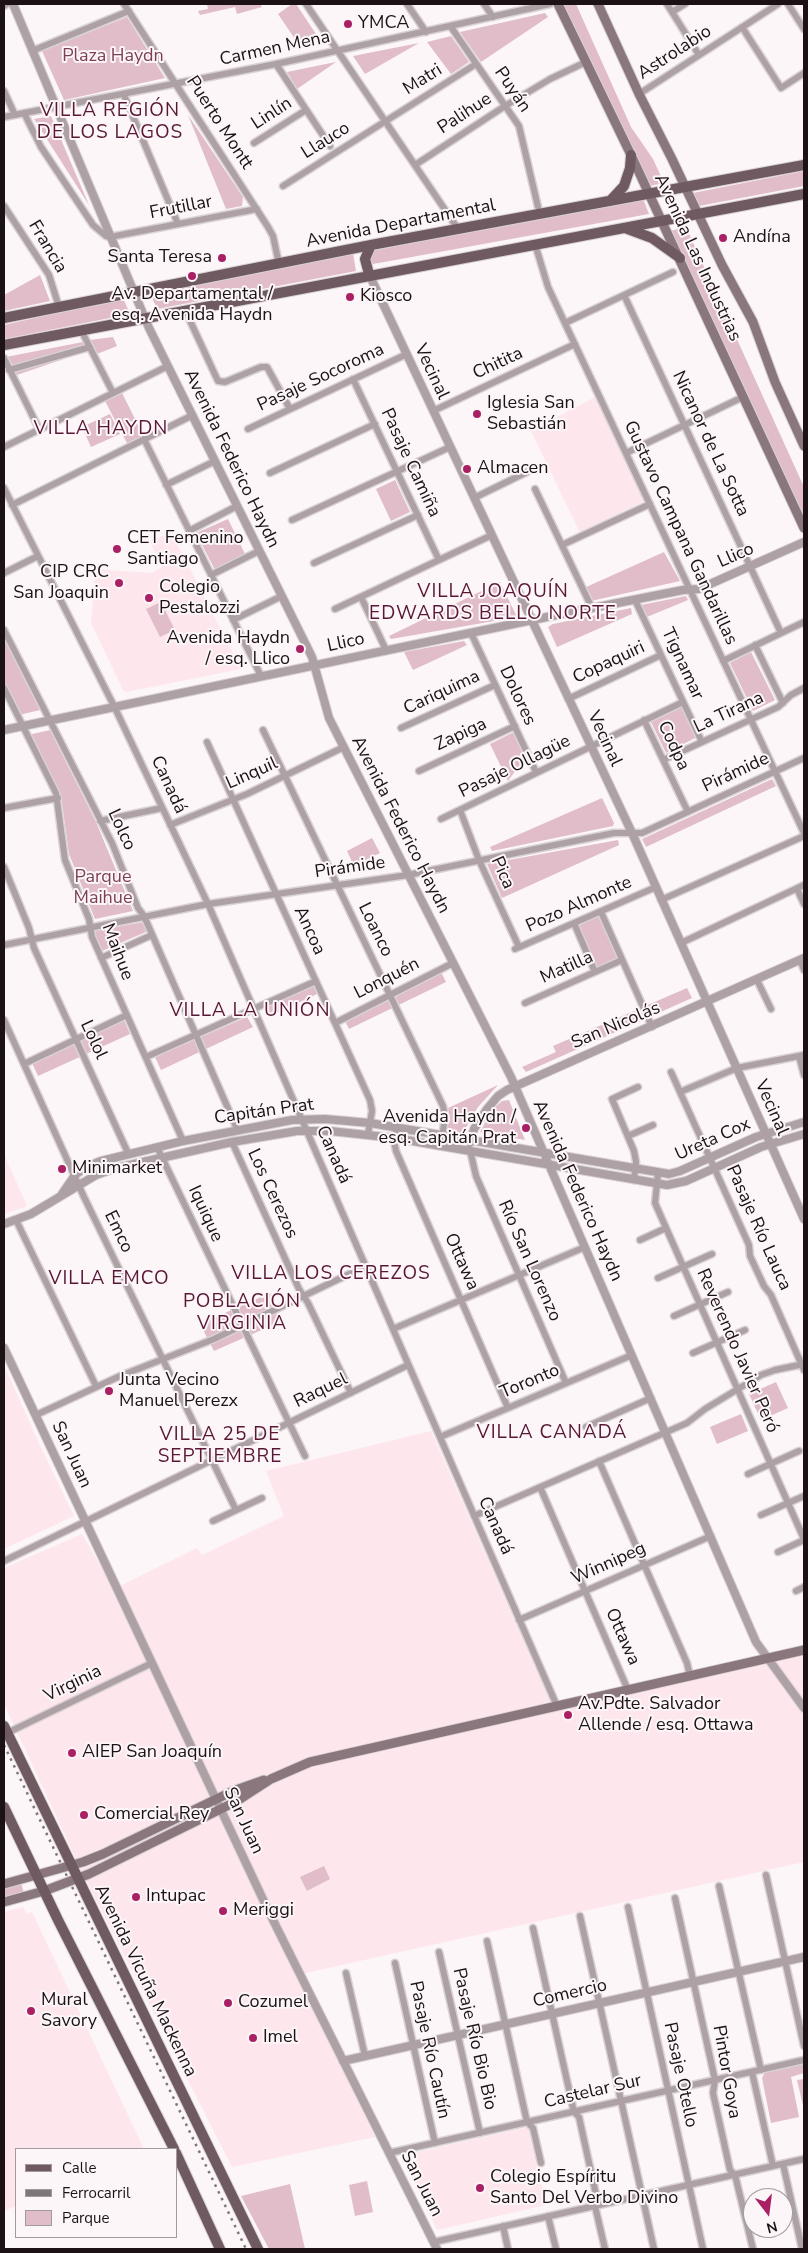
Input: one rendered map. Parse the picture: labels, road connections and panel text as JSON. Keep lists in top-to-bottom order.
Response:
{
  "streets": {
    "main road": ["Avenida Departamental", "Avenida Las Industrias", "Avenida Vicuña Mackenna"],
    "street": [
      "Carmen Mena",
      "Astrolabio",
      "Matri",
      "Puyán",
      "Linlín",
      "Palihue",
      "Puerto Montt",
      "Llauco",
      "Frutillar",
      "Francia",
      "Chitita",
      "Vecinal",
      "Pasaje Socoroma",
      "Nicanor de La Sotta",
      "Avenida Federico Haydn",
      "Pasaje Camiña",
      "Gustavo Campana Gandarillas",
      "Llico",
      "Copaquiri",
      "Tignamar",
      "Cariquima",
      "Dolores",
      "La Tirana",
      "Zapiga",
      "Codpa",
      "Pasaje Ollagüe",
      "Pirámide",
      "Linquil",
      "Canadá",
      "Lolco",
      "Pica",
      "Pozo Almonte",
      "Loanco",
      "Ancoa",
      "Maihue",
      "Matilla",
      "Lonquén",
      "San Nicolás",
      "Lolol",
      "Capitán Prat",
      "Ureta Cox",
      "Los Cerezos",
      "Iquique",
      "Pasaje Río Lauca",
      "Emco",
      "Río San Lorenzo",
      "Ottawa",
      "Reverendo Javier Peró",
      "Toronto",
      "Raquel",
      "San Juan",
      "Winnipeg",
      "Virginia",
      "Comercio",
      "Pasaje Río Bio Bio",
      "Pasaje Río Cautín",
      "Pintor Goya",
      "Pasaje Otello",
      "Castelar Sur"
    ]
  },
  "crossings": [
    ["Carmen Mena", "Puyán"],
    ["Carmen Mena", "Puerto Montt"],
    ["Carmen Mena", "Avenida Federico Haydn"],
    ["Astrolabio", "Avenida Las Industrias"],
    ["Matri", "Puyán"],
    ["Matri", "Llauco"],
    ["Puyán", "Palihue"],
    ["Palihue", "Avenida Las Industrias"],
    ["Puerto Montt", "Frutillar"],
    ["Puerto Montt", "Avenida Departamental"],
    ["Frutillar", "Avenida Federico Haydn"],
    ["Avenida Departamental", "Francia"],
    ["Avenida Departamental", "Avenida Las Industrias"],
    ["Avenida Departamental", "Avenida Federico Haydn"],
    ["Chitita", "Vecinal"],
    ["Chitita", "Gustavo Campana Gandarillas"],
    ["Vecinal", "Pasaje Socoroma"],
    ["Vecinal", "Llico"],
    ["Vecinal", "Copaquiri"],
    ["Vecinal", "Pasaje Ollagüe"],
    ["Vecinal", "Pirámide"],
    ["Vecinal", "Pozo Almonte"],
    ["Vecinal", "San Nicolás"],
    ["Vecinal", "Ureta Cox"],
    ["Pasaje Socoroma", "Pasaje Camiña"],
    ["Nicanor de La Sotta", "Llico"],
    ["Avenida Federico Haydn", "Llico"],
    ["Avenida Federico Haydn", "Pirámide"],
    ["Avenida Federico Haydn", "Linquil"],
    ["Avenida Federico Haydn", "Lonquén"],
    ["Avenida Federico Haydn", "San Nicolás"],
    ["Avenida Federico Haydn", "Capitán Prat"],
    ["Avenida Federico Haydn", "Ureta Cox"],
    ["Avenida Federico Haydn", "Toronto"],
    ["Avenida Federico Haydn", "Winnipeg"],
    ["Gustavo Campana Gandarillas", "Llico"],
    ["Gustavo Campana Gandarillas", "La Tirana"],
    ["Gustavo Campana Gandarillas", "Pirámide"],
    ["Llico", "Tignamar"],
    ["Llico", "Dolores"],
    ["Llico", "Canadá"],
    ["Llico", "Lolco"],
    ["Llico", "Maihue"],
    ["Copaquiri", "Tignamar"],
    ["Tignamar", "La Tirana"],
    ["Tignamar", "Pasaje Ollagüe"],
    ["Cariquima", "Dolores"],
    ["Dolores", "Zapiga"],
    ["Dolores", "Pasaje Ollagüe"],
    ["La Tirana", "Codpa"],
    ["Codpa", "Pasaje Ollagüe"],
    ["Codpa", "Pirámide"],
    ["Pasaje Ollagüe", "Pica"],
    ["Pirámide", "Canadá"],
    ["Pirámide", "Lolco"],
    ["Pirámide", "Pica"],
    ["Pirámide", "Loanco"],
    ["Pirámide", "Ancoa"],
    ["Pirámide", "Maihue"],
    ["Pirámide", "Lolol"],
    ["Linquil", "Canadá"],
    ["Linquil", "Loanco"],
    ["Linquil", "Ancoa"],
    ["Canadá", "Capitán Prat"],
    ["Canadá", "Toronto"],
    ["Canadá", "Raquel"],
    ["Canadá", "Winnipeg"],
    ["Lolco", "Capitán Prat"],
    ["Pica", "Pozo Almonte"],
    ["Loanco", "Lonquén"],
    ["Loanco", "Capitán Prat"],
    ["Ancoa", "Lonquén"],
    ["Ancoa", "Capitán Prat"],
    ["Maihue", "Capitán Prat"],
    ["San Nicolás", "Capitán Prat"],
    ["Lolol", "Capitán Prat"],
    ["Capitán Prat", "Ureta Cox"],
    ["Capitán Prat", "Los Cerezos"],
    ["Capitán Prat", "Iquique"],
    ["Capitán Prat", "Emco"],
    ["Capitán Prat", "Río San Lorenzo"],
    ["Capitán Prat", "Ottawa"],
    ["Ureta Cox", "Pasaje Río Lauca"],
    ["Ureta Cox", "Reverendo Javier Peró"],
    ["Los Cerezos", "Raquel"],
    ["Iquique", "Raquel"],
    ["Emco", "Raquel"],
    ["Río San Lorenzo", "Toronto"],
    ["Ottawa", "Toronto"],
    ["Ottawa", "Winnipeg"],
    ["Raquel", "San Juan"],
    ["San Juan", "Virginia"],
    ["San Juan", "Comercio"],
    ["San Juan", "Castelar Sur"],
    ["Virginia", "Avenida Vicuña Mackenna"],
    ["Comercio", "Pasaje Río Bio Bio"],
    ["Comercio", "Pasaje Río Cautín"],
    ["Comercio", "Pintor Goya"],
    ["Comercio", "Pasaje Otello"],
    ["Pasaje Río Bio Bio", "Castelar Sur"],
    ["Pasaje Río Cautín", "Castelar Sur"],
    ["Pintor Goya", "Castelar Sur"],
    ["Pasaje Otello", "Castelar Sur"]
  ],
  "districts": [
    "VILLA REGIÓN DE LOS LAGOS",
    "VILLA HAYDN",
    "VILLA JOAQUÍN EDWARDS BELLO NORTE",
    "VILLA LA UNIÓN",
    "VILLA LOS CEREZOS",
    "VILLA EMCO",
    "POBLACIÓN VIRGINIA",
    "VILLA CANADÁ",
    "VILLA 25 DE SEPTIEMBRE"
  ],
  "parks": ["Plaza Haydn", "Parque Maihue"],
  "places": [
    "YMCA",
    "Andína",
    "Santa Teresa",
    "Av. Departamental / esq. Avenida Haydn",
    "Kiosco",
    "Iglesia San Sebastián",
    "Almacen",
    "CET Femenino Santiago",
    "CIP CRC San Joaquin",
    "Colegio Pestalozzi",
    "Avenida Haydn / esq. Llico",
    "Avenida Haydn / esq. Capitán Prat",
    "Minimarket",
    "Junta Vecino Manuel Perezx",
    "Av.Pdte. Salvador Allende / esq. Ottawa",
    "AIEP San Joaquín",
    "Comercial Rey",
    "Intupac",
    "Meriggi",
    "Cozumel",
    "Mural Savory",
    "Imel",
    "Colegio Espíritu Santo Del Verbo Divino"
  ],
  "legend": ["Calle", "Ferrocarril", "Parque"],
  "north": "bottom"
}
